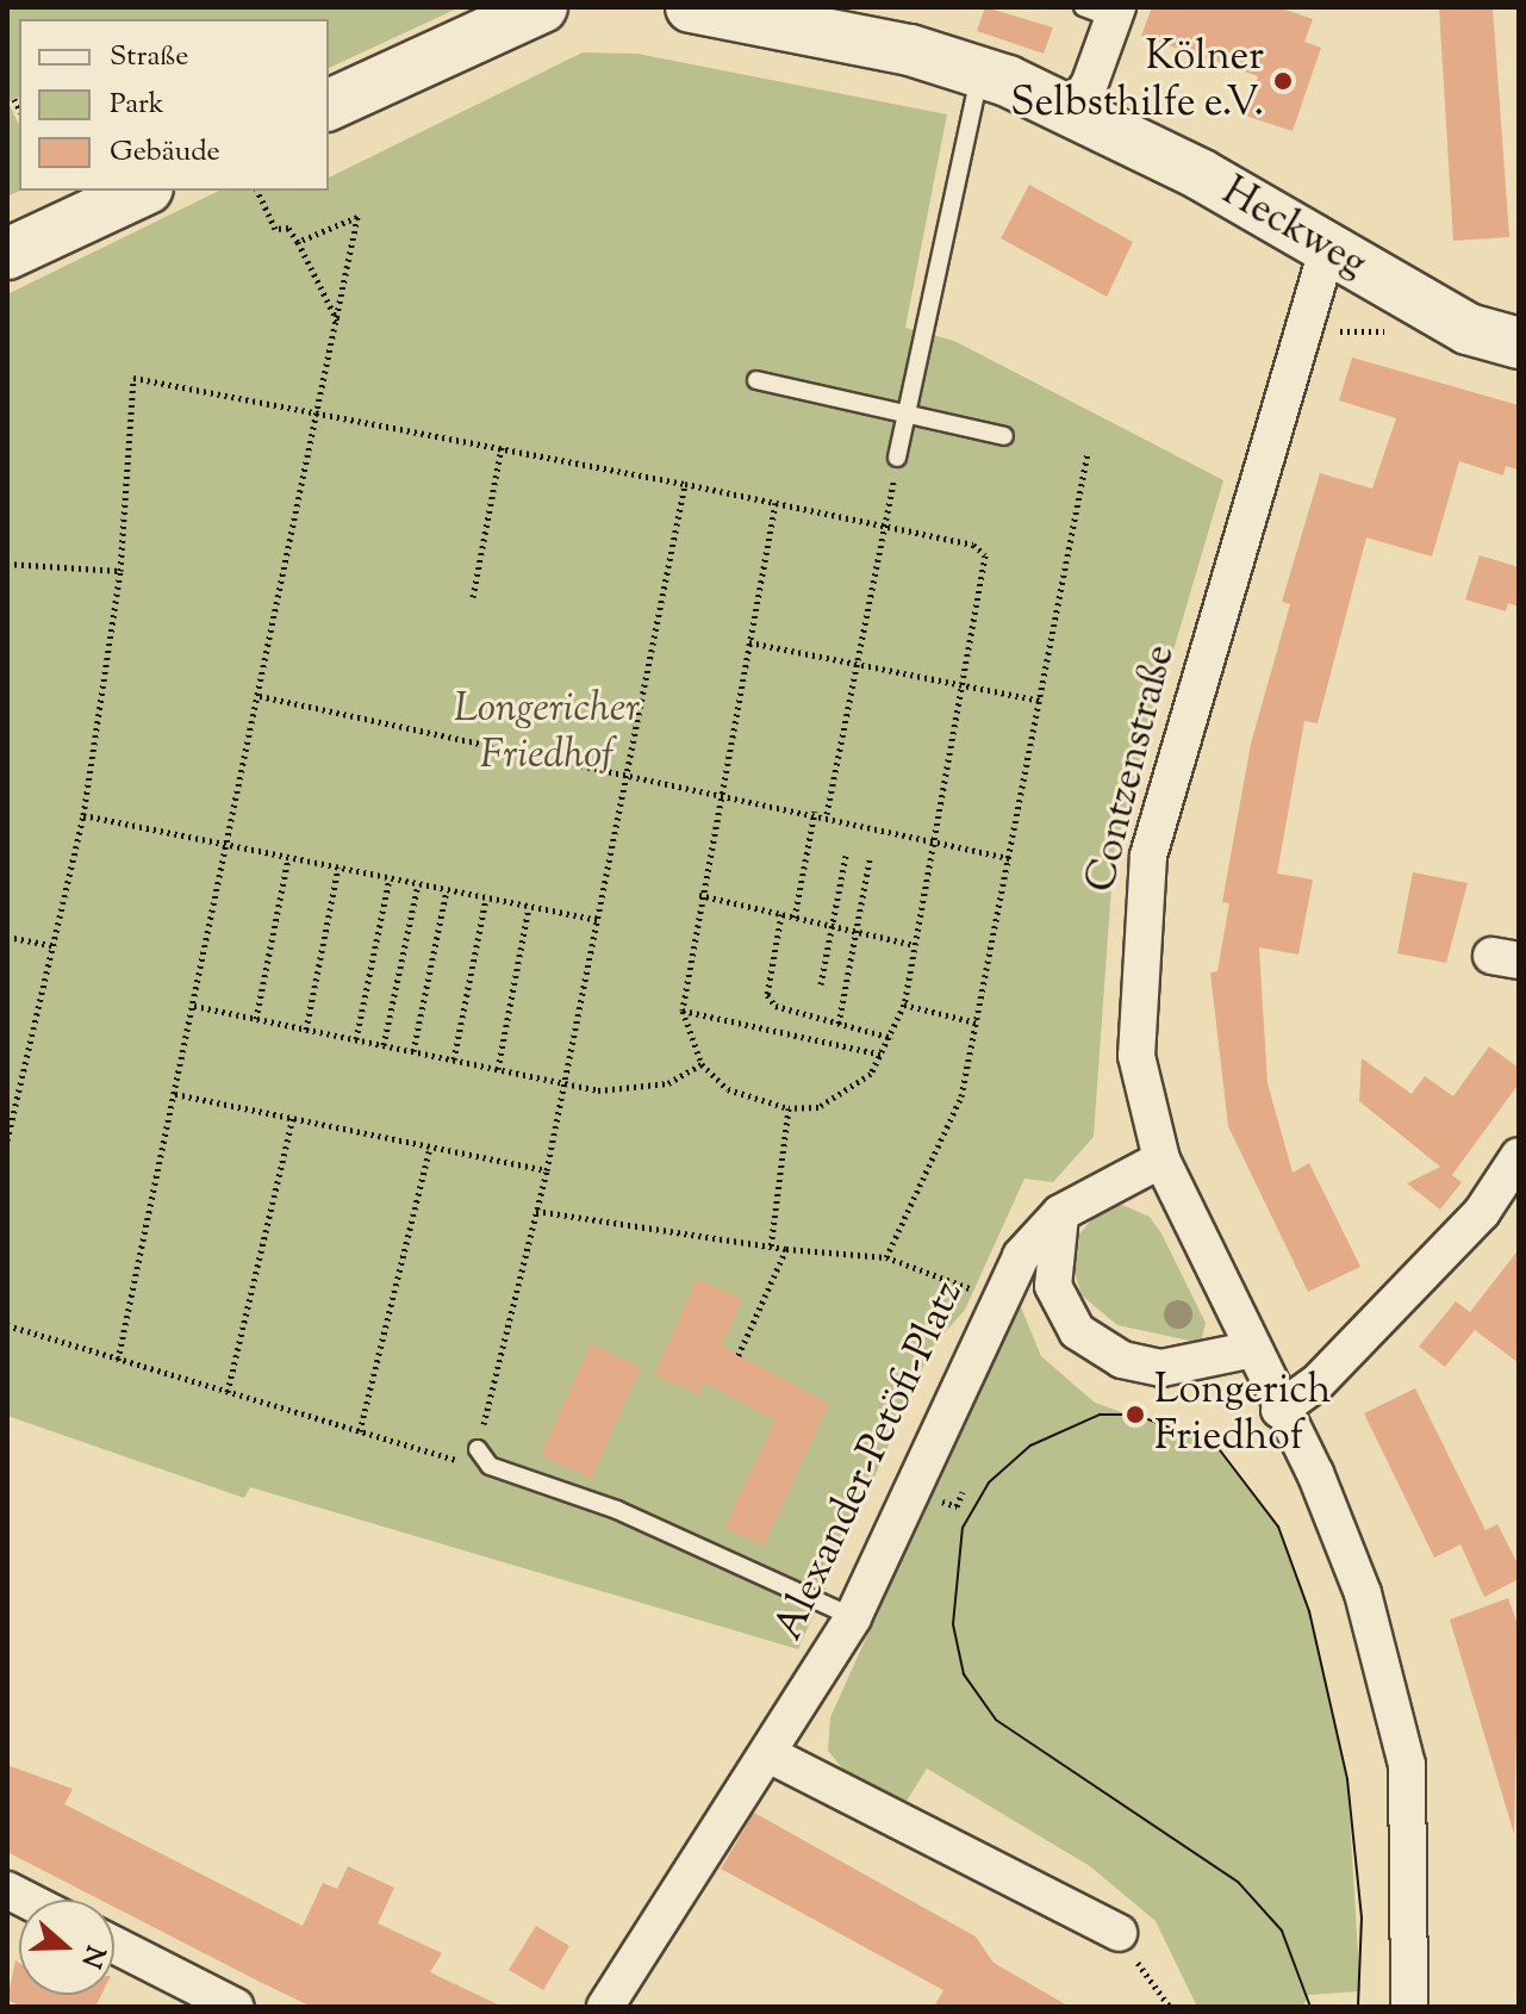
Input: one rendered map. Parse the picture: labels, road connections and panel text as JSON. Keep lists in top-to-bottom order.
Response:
{
  "streets": {
    "street": ["Heckweg", "Contzenstraße", "Alexander-Petöfi-Platz"]
  },
  "crossings": [
    ["Heckweg", "Contzenstraße"],
    ["Contzenstraße", "Alexander-Petöfi-Platz"]
  ],
  "parks": ["Longericher Friedhof"],
  "places": ["Kölner Selbsthilfe e.V.", "Longerich Friedhof"],
  "legend": ["Straße", "Park", "Gebäude"],
  "north": "right"
}
